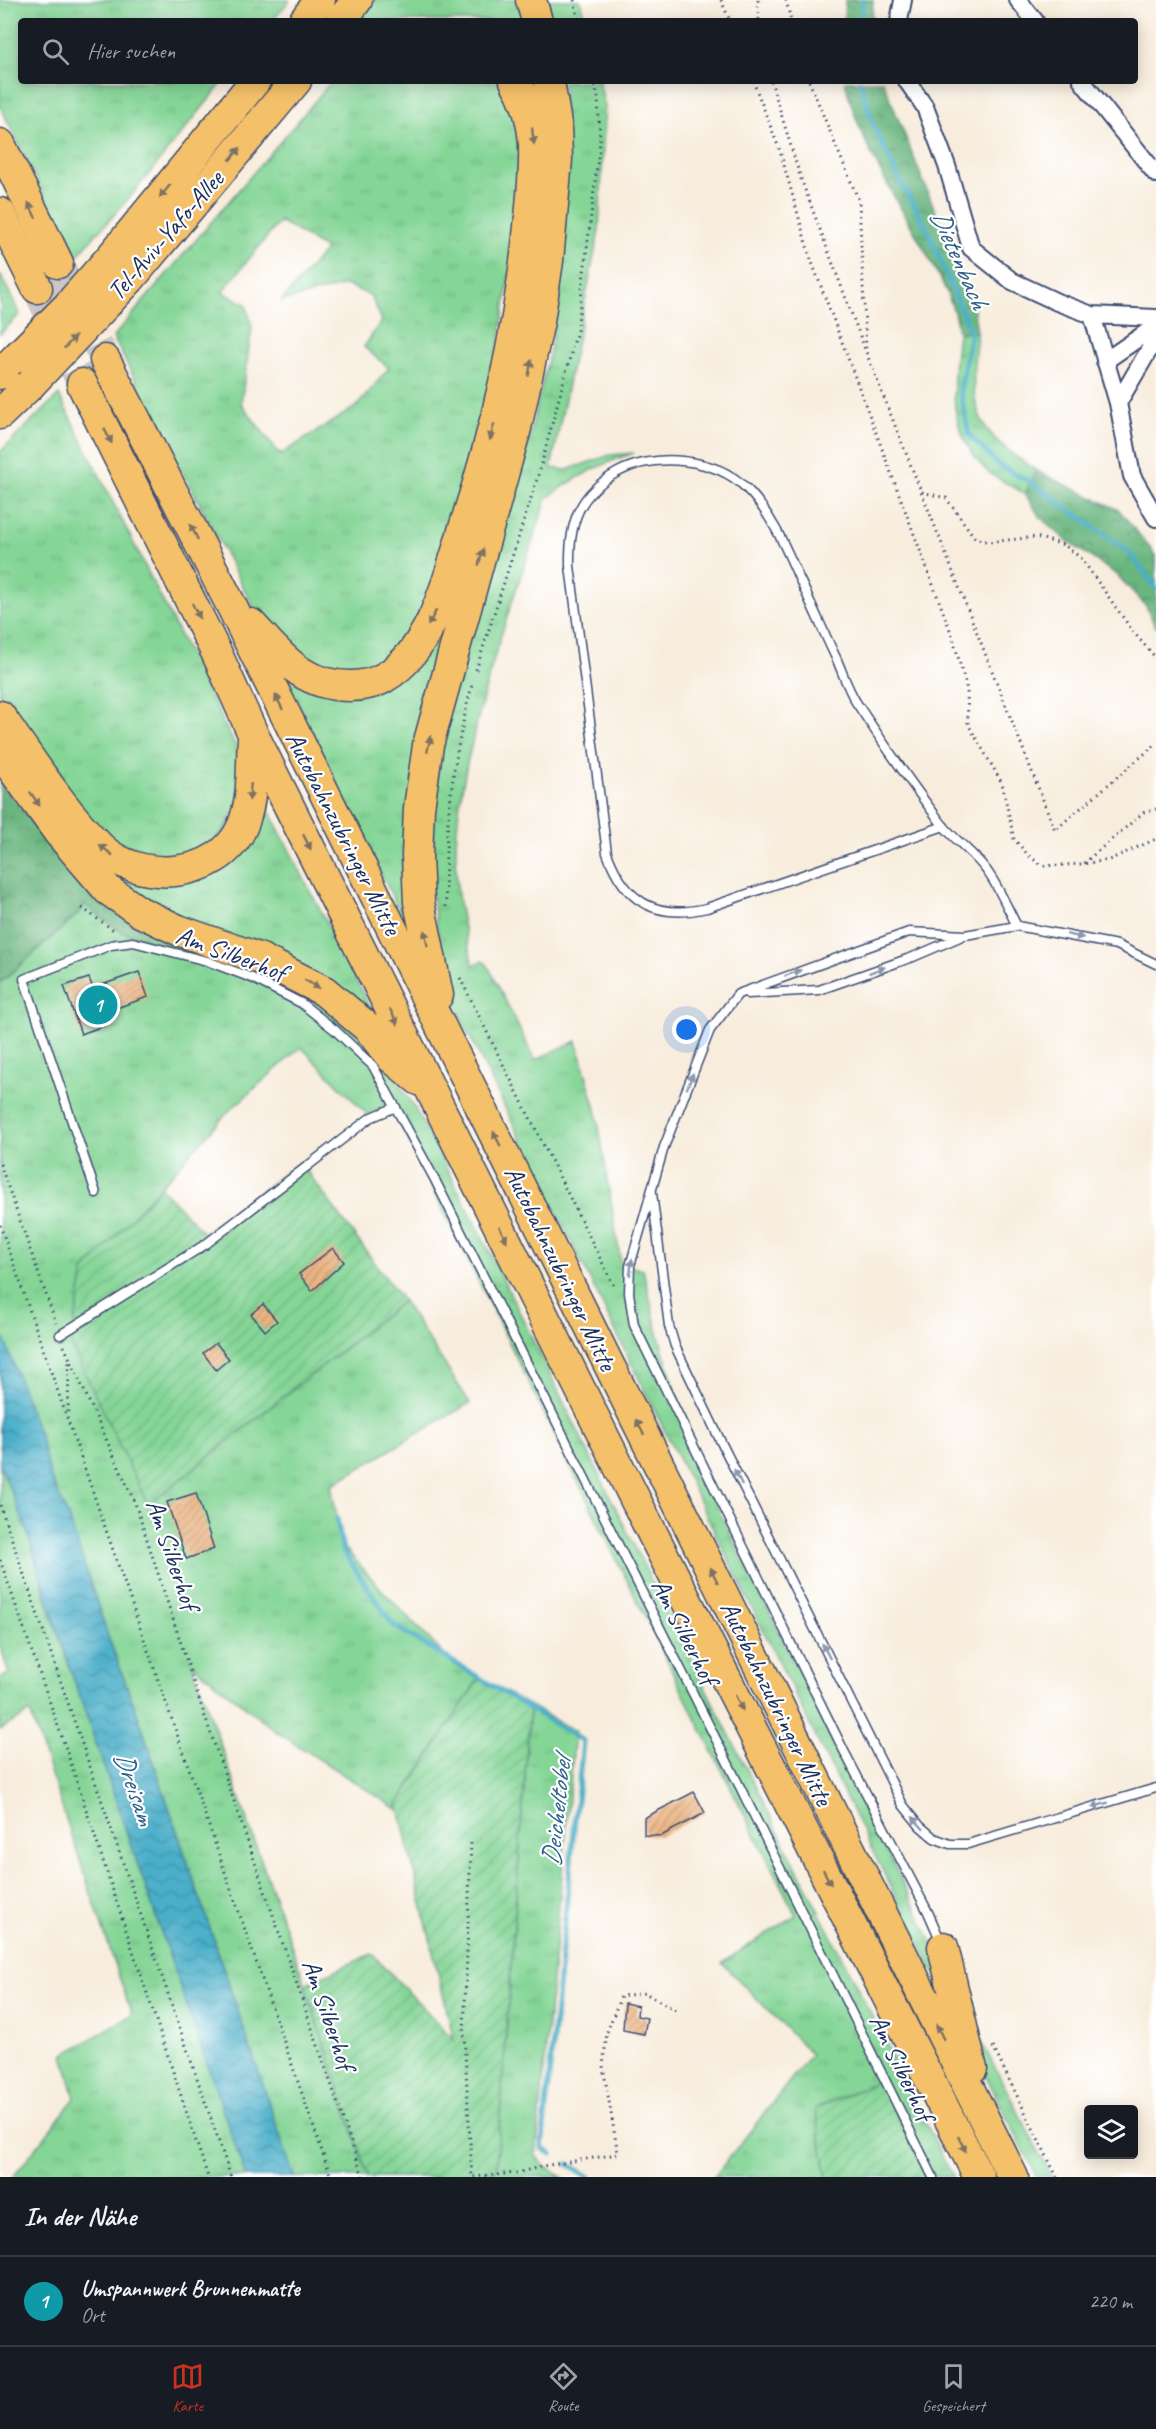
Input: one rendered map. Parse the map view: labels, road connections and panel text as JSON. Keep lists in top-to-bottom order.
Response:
{
  "streets": {
    "highway": ["Tel-Aviv-Yafo-Allee", "Autobahnzubringer Mitte"],
    "lane": ["Am Silberhof"]
  },
  "water": ["Dietenbach", "Dreisam", "Deicheltobel"],
  "page": {
    "search": "Hier suchen",
    "pins": "1",
    "heading": "In der Nähe",
    "list": [
      {
        "mark": "1",
        "name": "Umspannwerk Brunnenmatte",
        "note": "Ort",
        "value": "220 m"
      }
    ],
    "nav": ["Karte", "Route", "Gespeichert"]
  }
}
